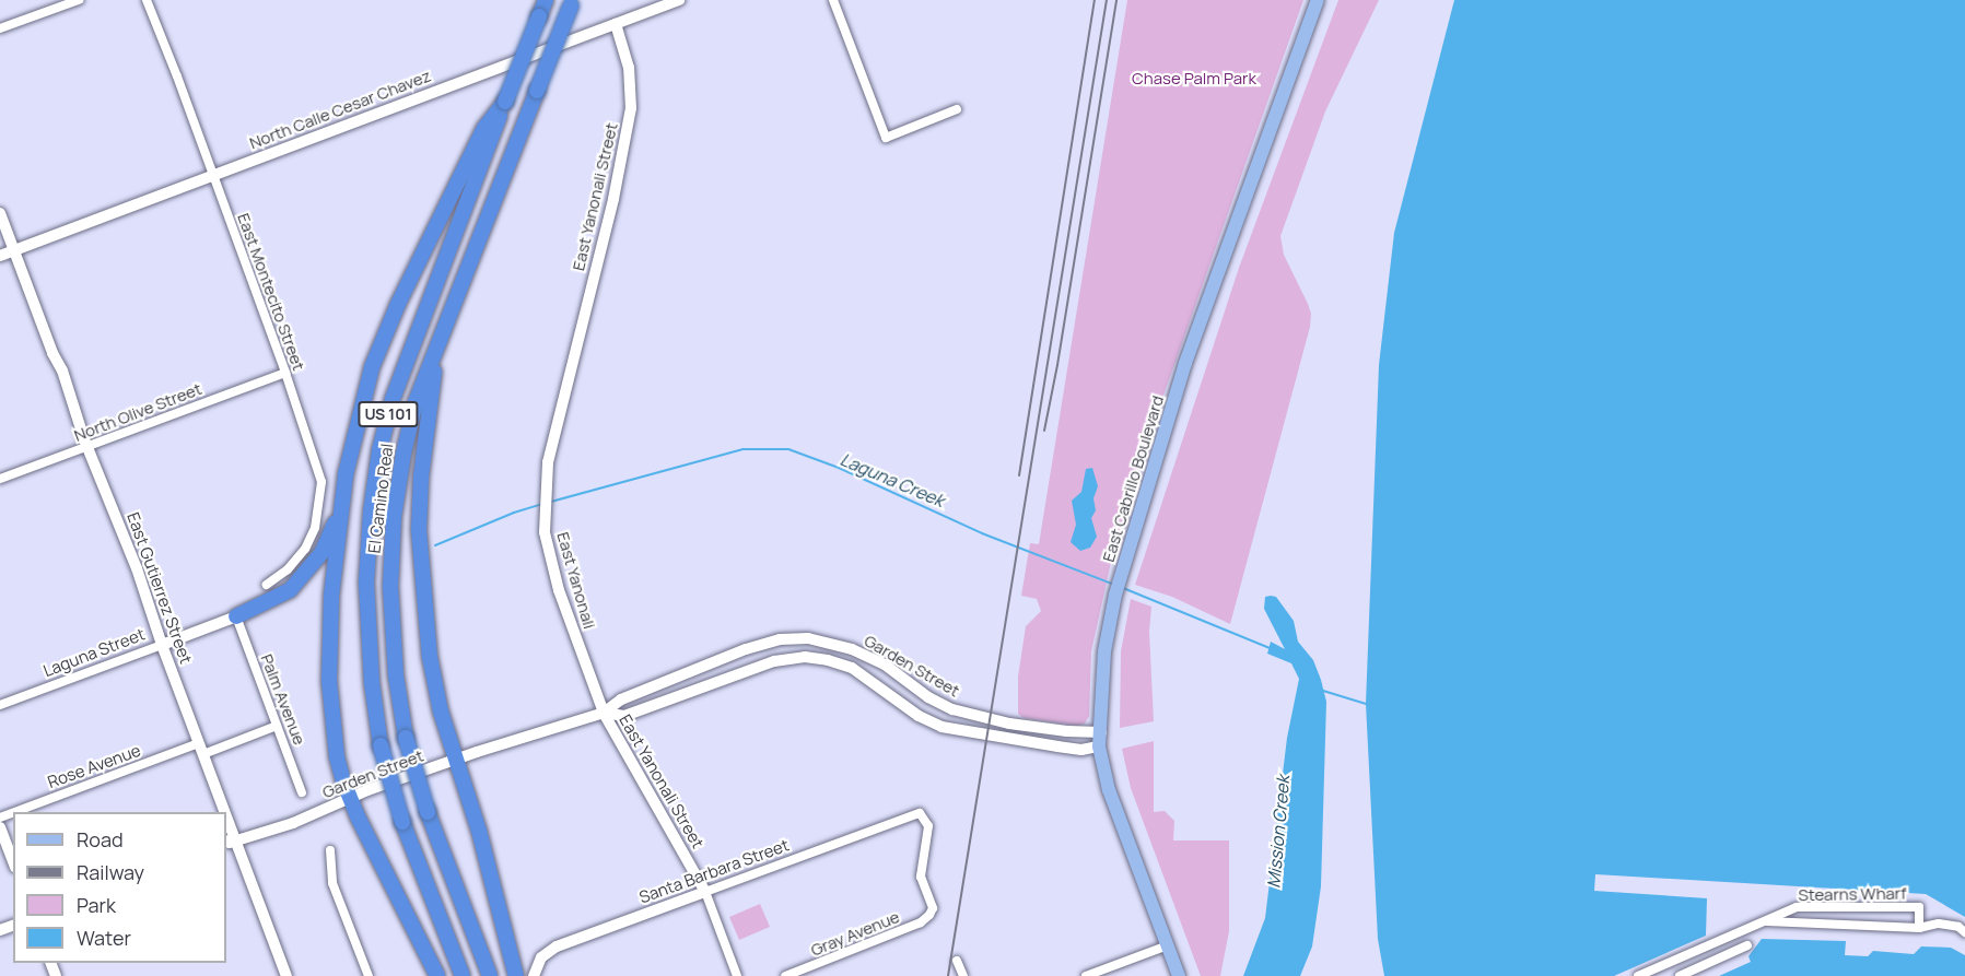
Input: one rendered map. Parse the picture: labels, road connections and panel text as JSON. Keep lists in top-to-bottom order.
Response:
{
  "streets": {
    "highway": ["US 101", "El Camino Real"],
    "main road": ["East Cabrillo Boulevard"],
    "street": [
      "North Calle Cesar Chavez",
      "East Yanonali Street",
      "East Montecito Street",
      "North Olive Street",
      "East Yanonali",
      "East Gutierrez Street",
      "Laguna Street",
      "Garden Street",
      "Palm Avenue",
      "Rose Avenue",
      "Santa Barbara Street",
      "Stearns Wharf",
      "Gray Avenue"
    ]
  },
  "crossings": [
    ["North Calle Cesar Chavez", "East Yanonali Street"],
    ["North Calle Cesar Chavez", "East Montecito Street"],
    ["North Calle Cesar Chavez", "East Gutierrez Street"],
    ["East Yanonali Street", "East Yanonali"],
    ["East Yanonali Street", "Garden Street"],
    ["East Yanonali Street", "Santa Barbara Street"],
    ["East Montecito Street", "North Olive Street"],
    ["North Olive Street", "East Gutierrez Street"],
    ["East Cabrillo Boulevard", "Garden Street"],
    ["East Yanonali", "Garden Street"],
    ["East Gutierrez Street", "Laguna Street"],
    ["East Gutierrez Street", "Garden Street"],
    ["East Gutierrez Street", "Rose Avenue"],
    ["Laguna Street", "Palm Avenue"],
    ["Palm Avenue", "Rose Avenue"],
    ["Santa Barbara Street", "Gray Avenue"]
  ],
  "water": ["Laguna Creek", "Mission Creek"],
  "parks": ["Chase Palm Park"],
  "legend": [
    "Road",
    "Railway",
    "Park",
    "Water"
  ]
}
